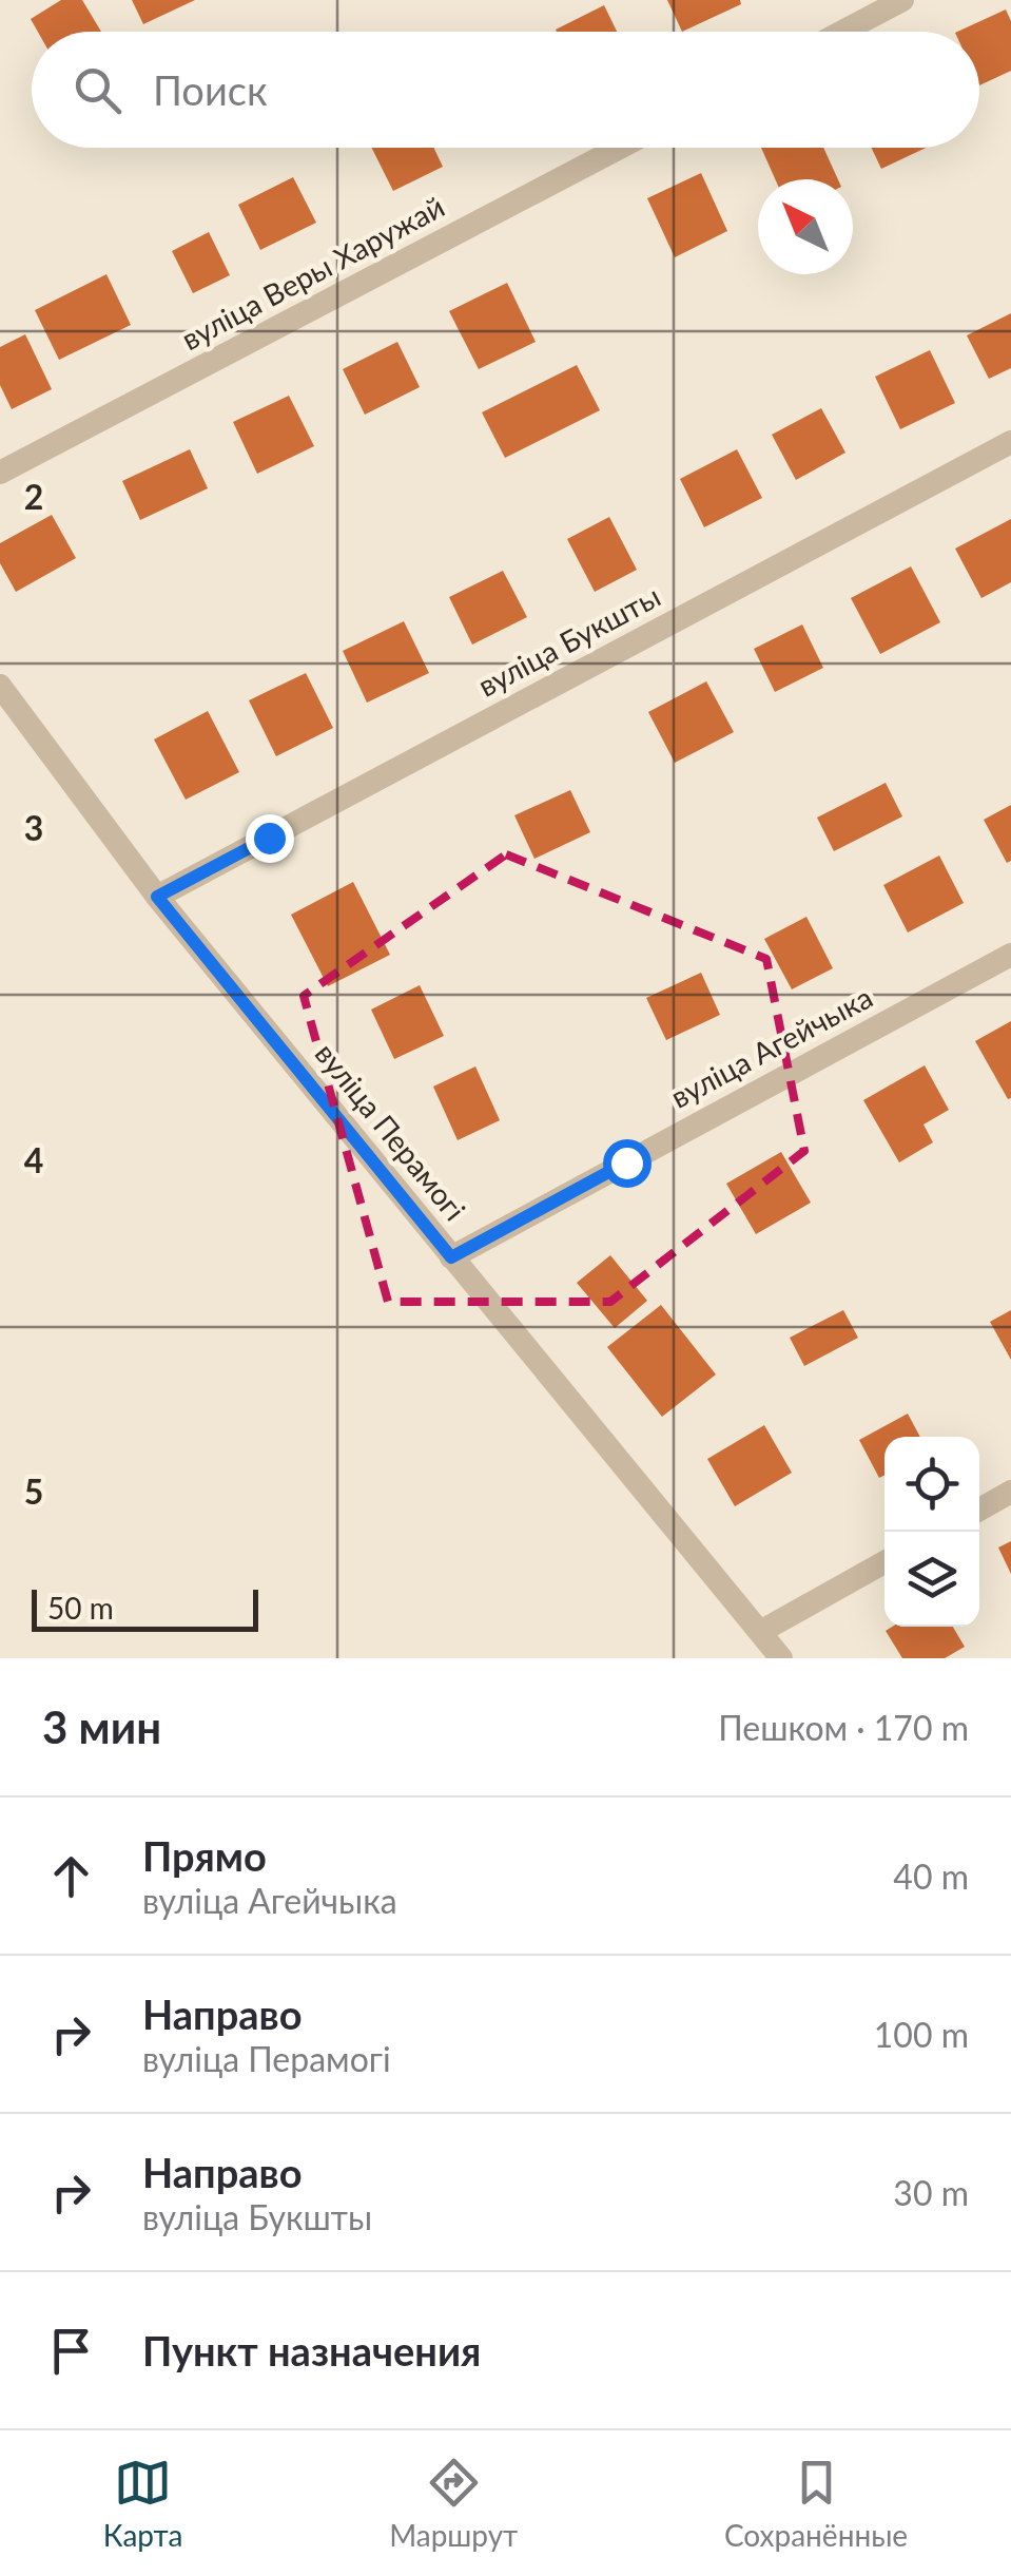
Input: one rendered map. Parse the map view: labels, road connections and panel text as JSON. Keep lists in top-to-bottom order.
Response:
{
  "streets": {
    "street": [
      "вуліца Веры Харужай",
      "вуліца Букшты",
      "вуліца Агейчыка",
      "вуліца Перамогі"
    ]
  },
  "crossings": [
    ["вуліца Букшты", "вуліца Перамогі"],
    ["вуліца Агейчыка", "вуліца Перамогі"]
  ],
  "scale_bar": "50 m",
  "north": "top left",
  "page": {
    "search": "Поиск",
    "scale": "50 m",
    "heading": ["3 мин", "Пешком · 170 m"],
    "list": [
      ["Прямо", "вуліца Агейчыка", "40 m"],
      ["Направо", "вуліца Перамогі", "100 m"],
      ["Направо", "вуліца Букшты", "30 m"],
      "Пункт назначения"
    ],
    "nav": ["Карта", "Маршрут", "Сохранённые"]
  },
  "grid": {
    "rows": [
      "2",
      "3",
      "4",
      "5"
    ]
  }
}
